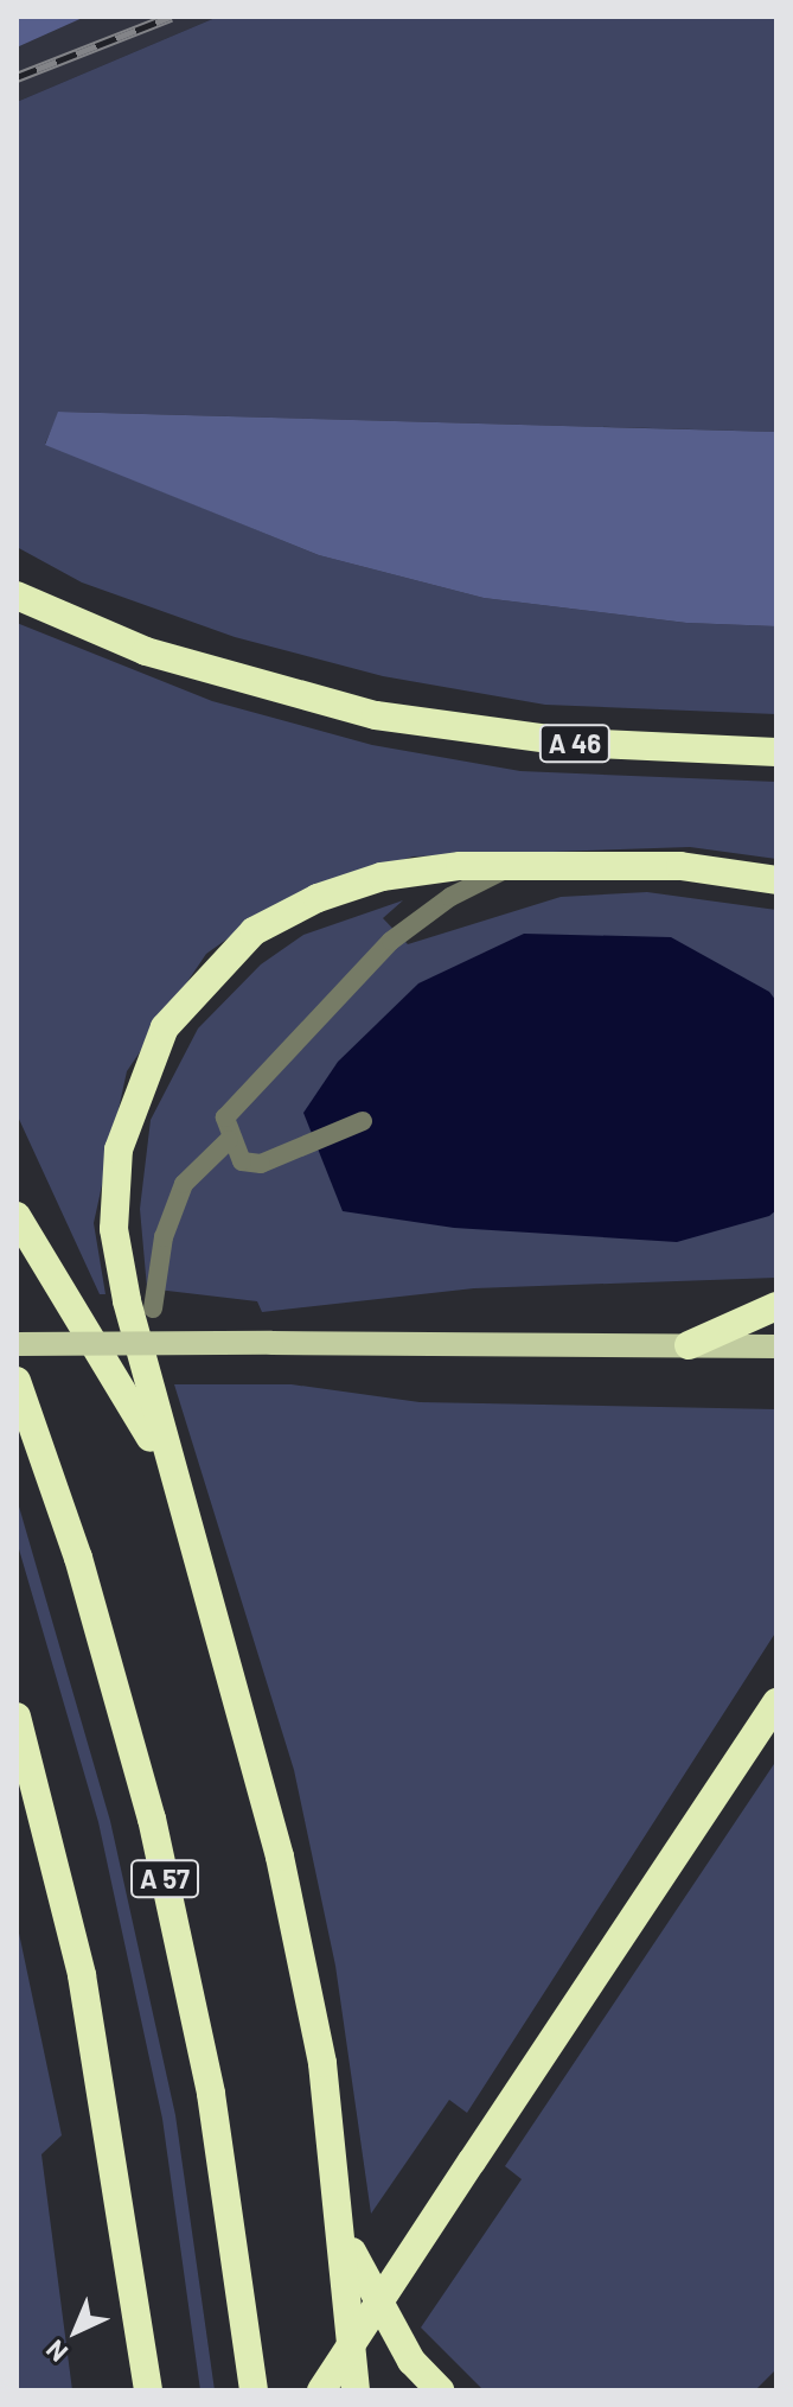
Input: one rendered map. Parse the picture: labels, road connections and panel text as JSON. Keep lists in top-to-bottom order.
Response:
{
  "streets": {
    "highway": ["A 46", "A 57"]
  },
  "north": "bottom left"
}
